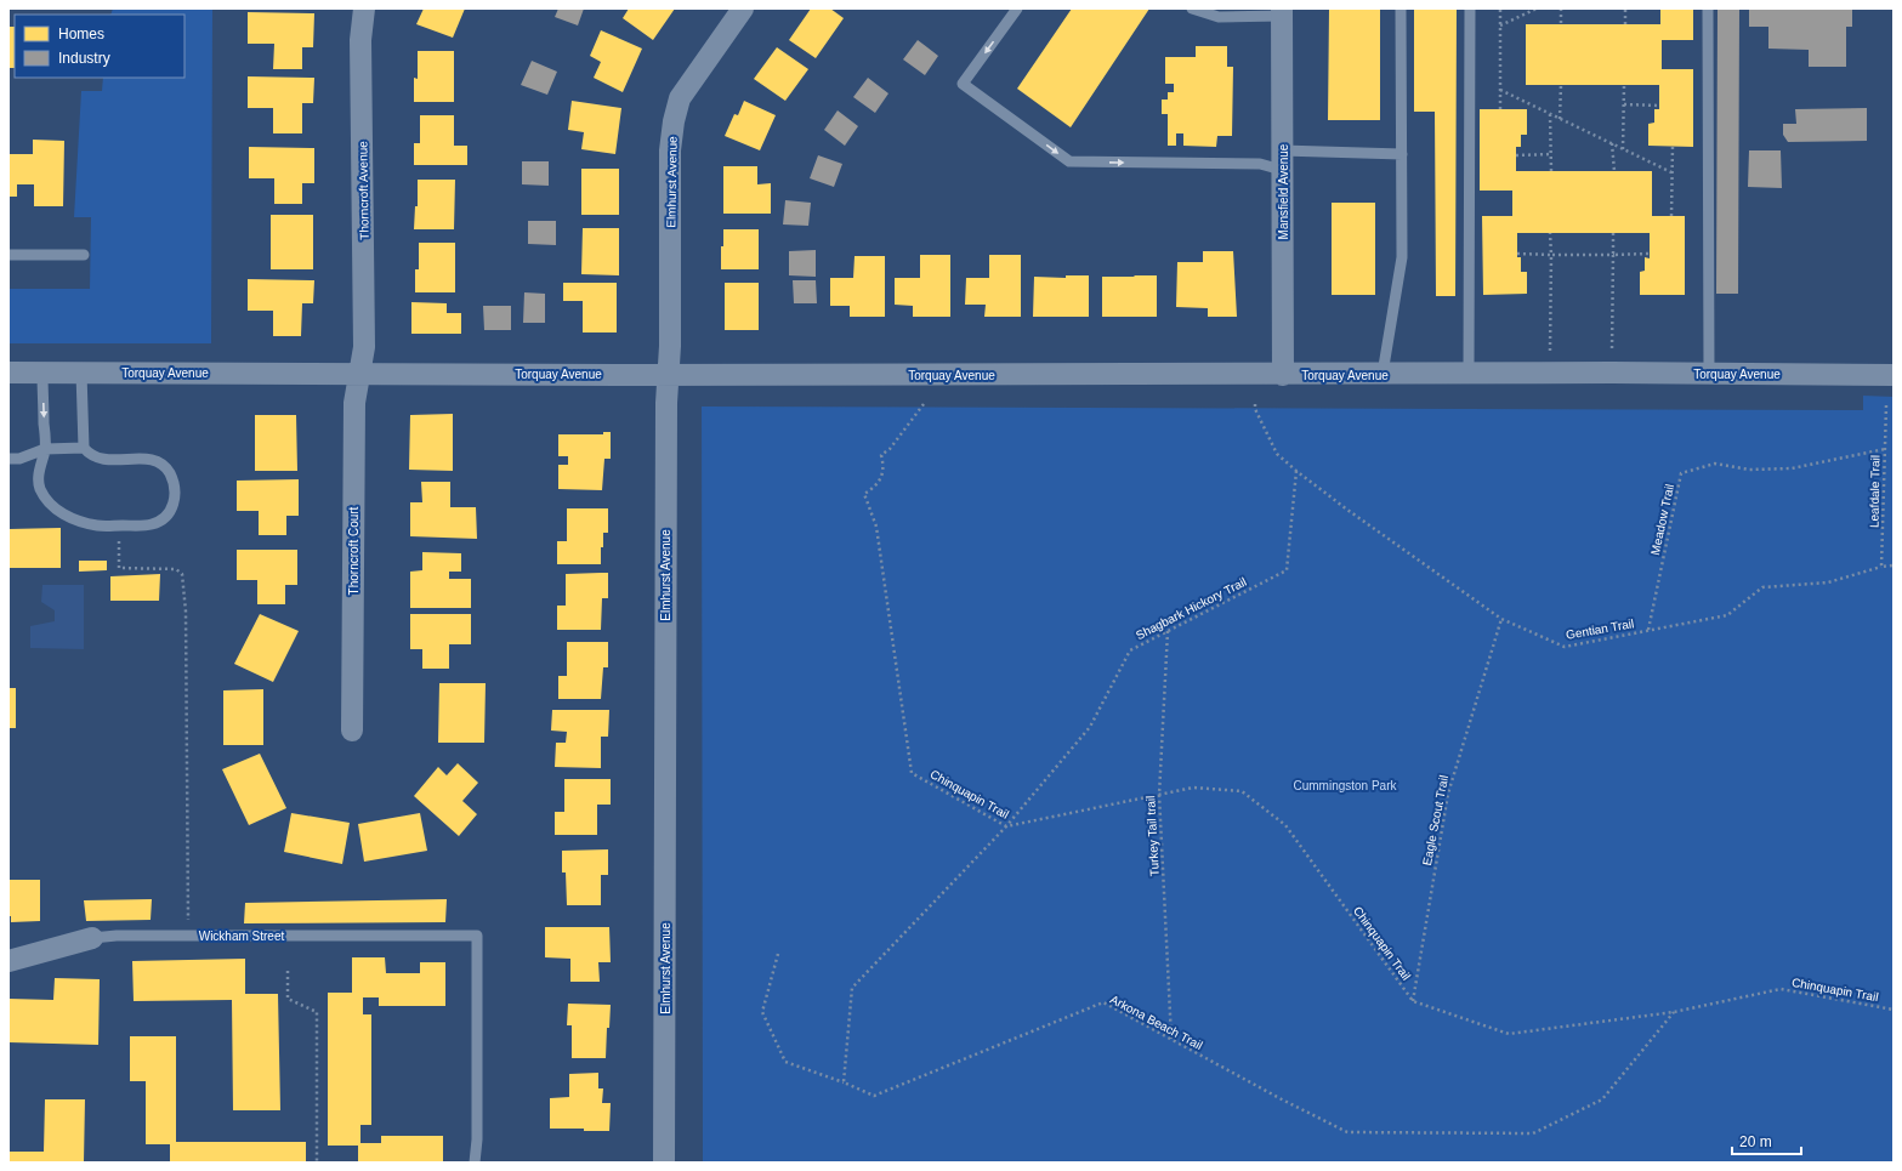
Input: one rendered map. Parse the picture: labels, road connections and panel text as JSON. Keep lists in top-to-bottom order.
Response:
{
  "streets": {
    "street": [
      "Elmhurst Avenue",
      "Thorncroft Avenue",
      "Mansfield Avenue",
      "Torquay Avenue",
      "Thorncroft Court",
      "Wickham Street"
    ],
    "path": [
      "Leafdale Trail",
      "Meadow Trail",
      "Shagbark Hickory Trail",
      "Gentian Trail",
      "Chinquapin Trail",
      "Eagle Scout Trail",
      "Turkey Tail trail",
      "Arkona Beach Trail"
    ]
  },
  "crossings": [
    ["Elmhurst Avenue", "Torquay Avenue"],
    ["Thorncroft Avenue", "Torquay Avenue"],
    ["Thorncroft Avenue", "Thorncroft Court"],
    ["Mansfield Avenue", "Torquay Avenue"],
    ["Torquay Avenue", "Thorncroft Court"],
    ["Leafdale Trail", "Meadow Trail"],
    ["Leafdale Trail", "Gentian Trail"],
    ["Meadow Trail", "Gentian Trail"],
    ["Shagbark Hickory Trail", "Gentian Trail"],
    ["Shagbark Hickory Trail", "Chinquapin Trail"],
    ["Shagbark Hickory Trail", "Turkey Tail trail"],
    ["Gentian Trail", "Eagle Scout Trail"],
    ["Chinquapin Trail", "Eagle Scout Trail"],
    ["Chinquapin Trail", "Turkey Tail trail"],
    ["Chinquapin Trail", "Arkona Beach Trail"],
    ["Turkey Tail trail", "Arkona Beach Trail"]
  ],
  "parks": ["Cummingston Park"],
  "legend": ["Homes", "Industry"],
  "scale_bar": "20 m"
}
